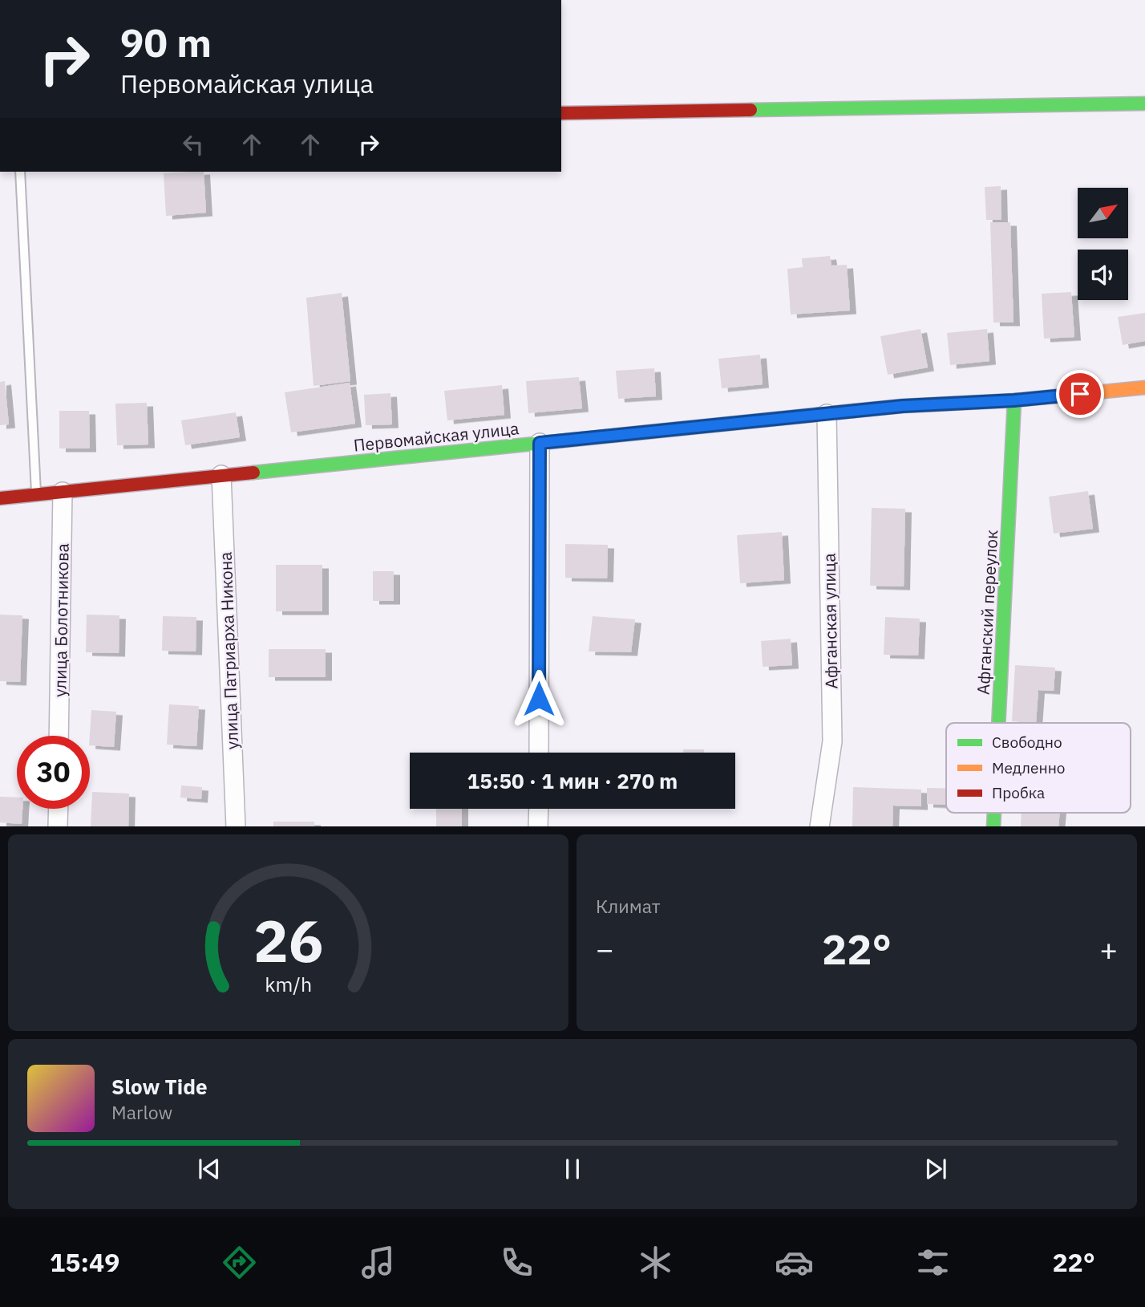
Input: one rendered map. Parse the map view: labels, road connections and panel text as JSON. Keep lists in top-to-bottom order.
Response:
{
  "streets": {
    "street": [
      "Первомайская улица",
      "Афганский переулок",
      "улица Болотникова",
      "Афганская улица",
      "улица Патриарха Никона"
    ]
  },
  "crossings": [
    ["Первомайская улица", "Афганский переулок"],
    ["Первомайская улица", "улица Болотникова"],
    ["Первомайская улица", "Афганская улица"],
    ["Первомайская улица", "улица Патриарха Никона"]
  ],
  "legend": ["Свободно", "Медленно", "Пробка"],
  "north": "top right",
  "page": {
    "turn": ["90 m", "Первомайская улица"],
    "limit": "30",
    "trip": "15:50 · 1 мин · 270 m",
    "tile": "Климат",
    "heat": ["−", "22°", "+"],
    "song": ["Slow Tide", "Marlow"],
    "tabs": ["15:49", "22°"],
    "gauge": ["26", "km/h"]
  }
}
